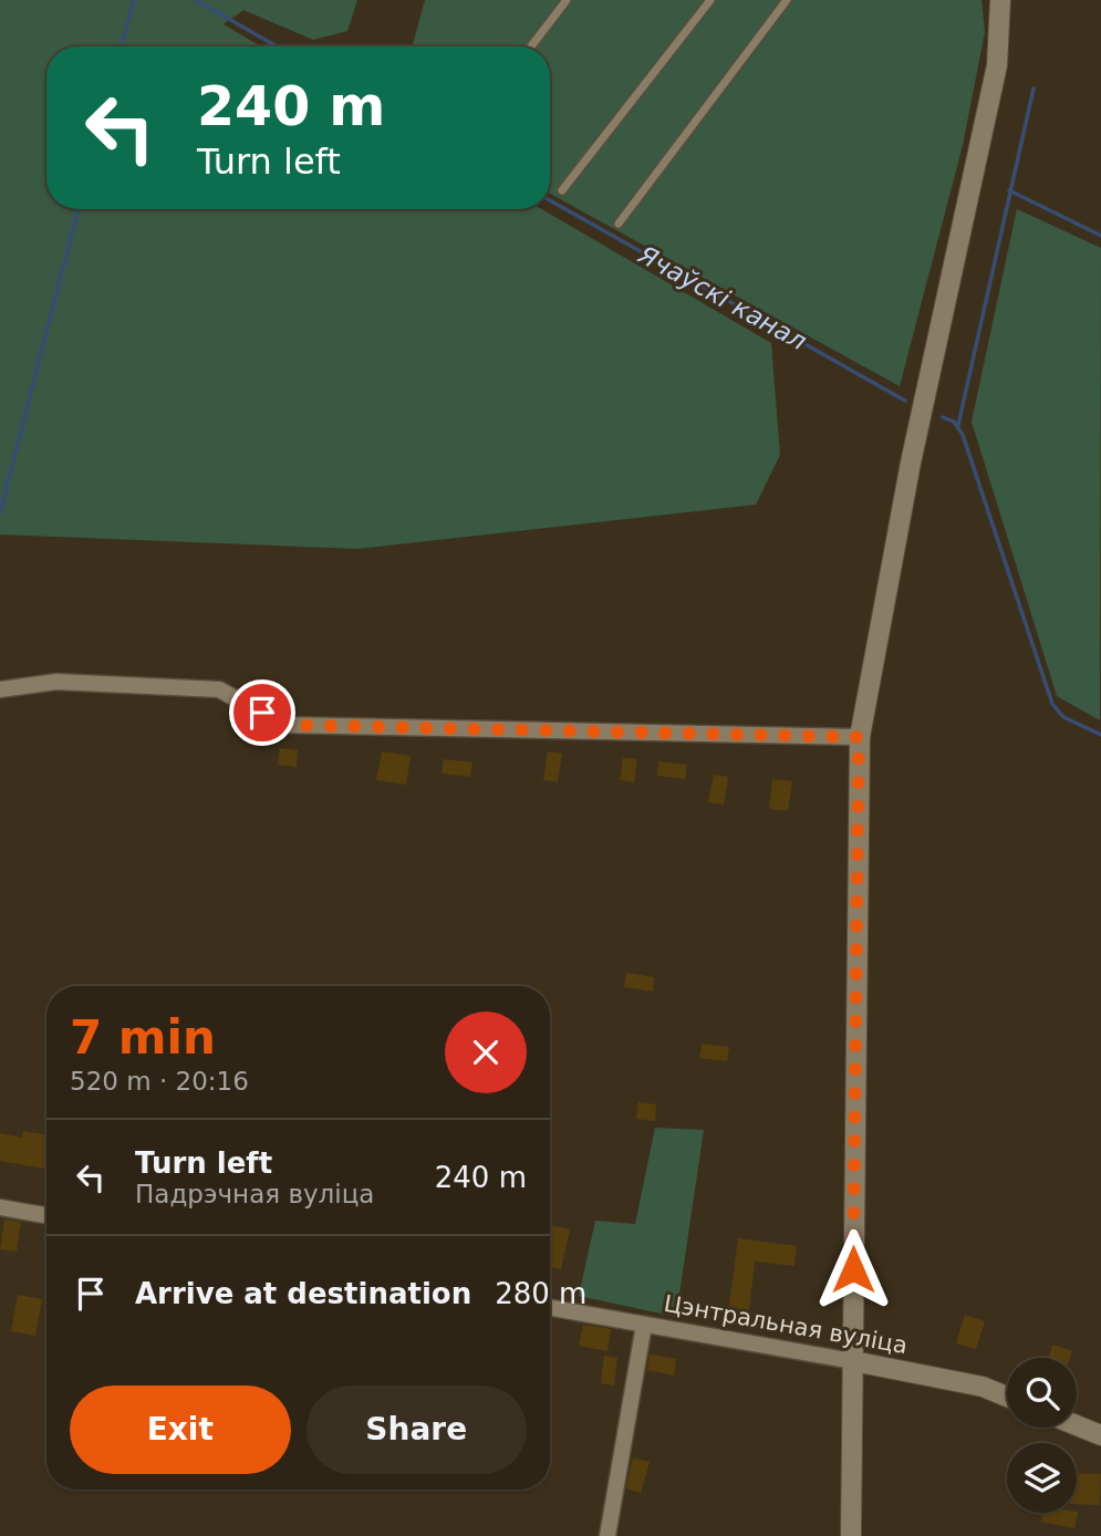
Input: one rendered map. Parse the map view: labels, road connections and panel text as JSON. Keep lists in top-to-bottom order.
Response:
{
  "streets": {
    "main road": ["Цэнтральная вуліца"]
  },
  "water": ["Ячаўскі канал"],
  "page": {
    "turn": ["240 m", "Turn left"],
    "heading": ["7 min", "520 m · 20:16"],
    "list": [
      {
        "name": "Turn left",
        "note": "Падрэчная вуліца",
        "value": "240 m"
      },
      {
        "name": "Arrive at destination",
        "value": "280 m"
      }
    ],
    "buttons": ["Exit", "Share"]
  }
}
